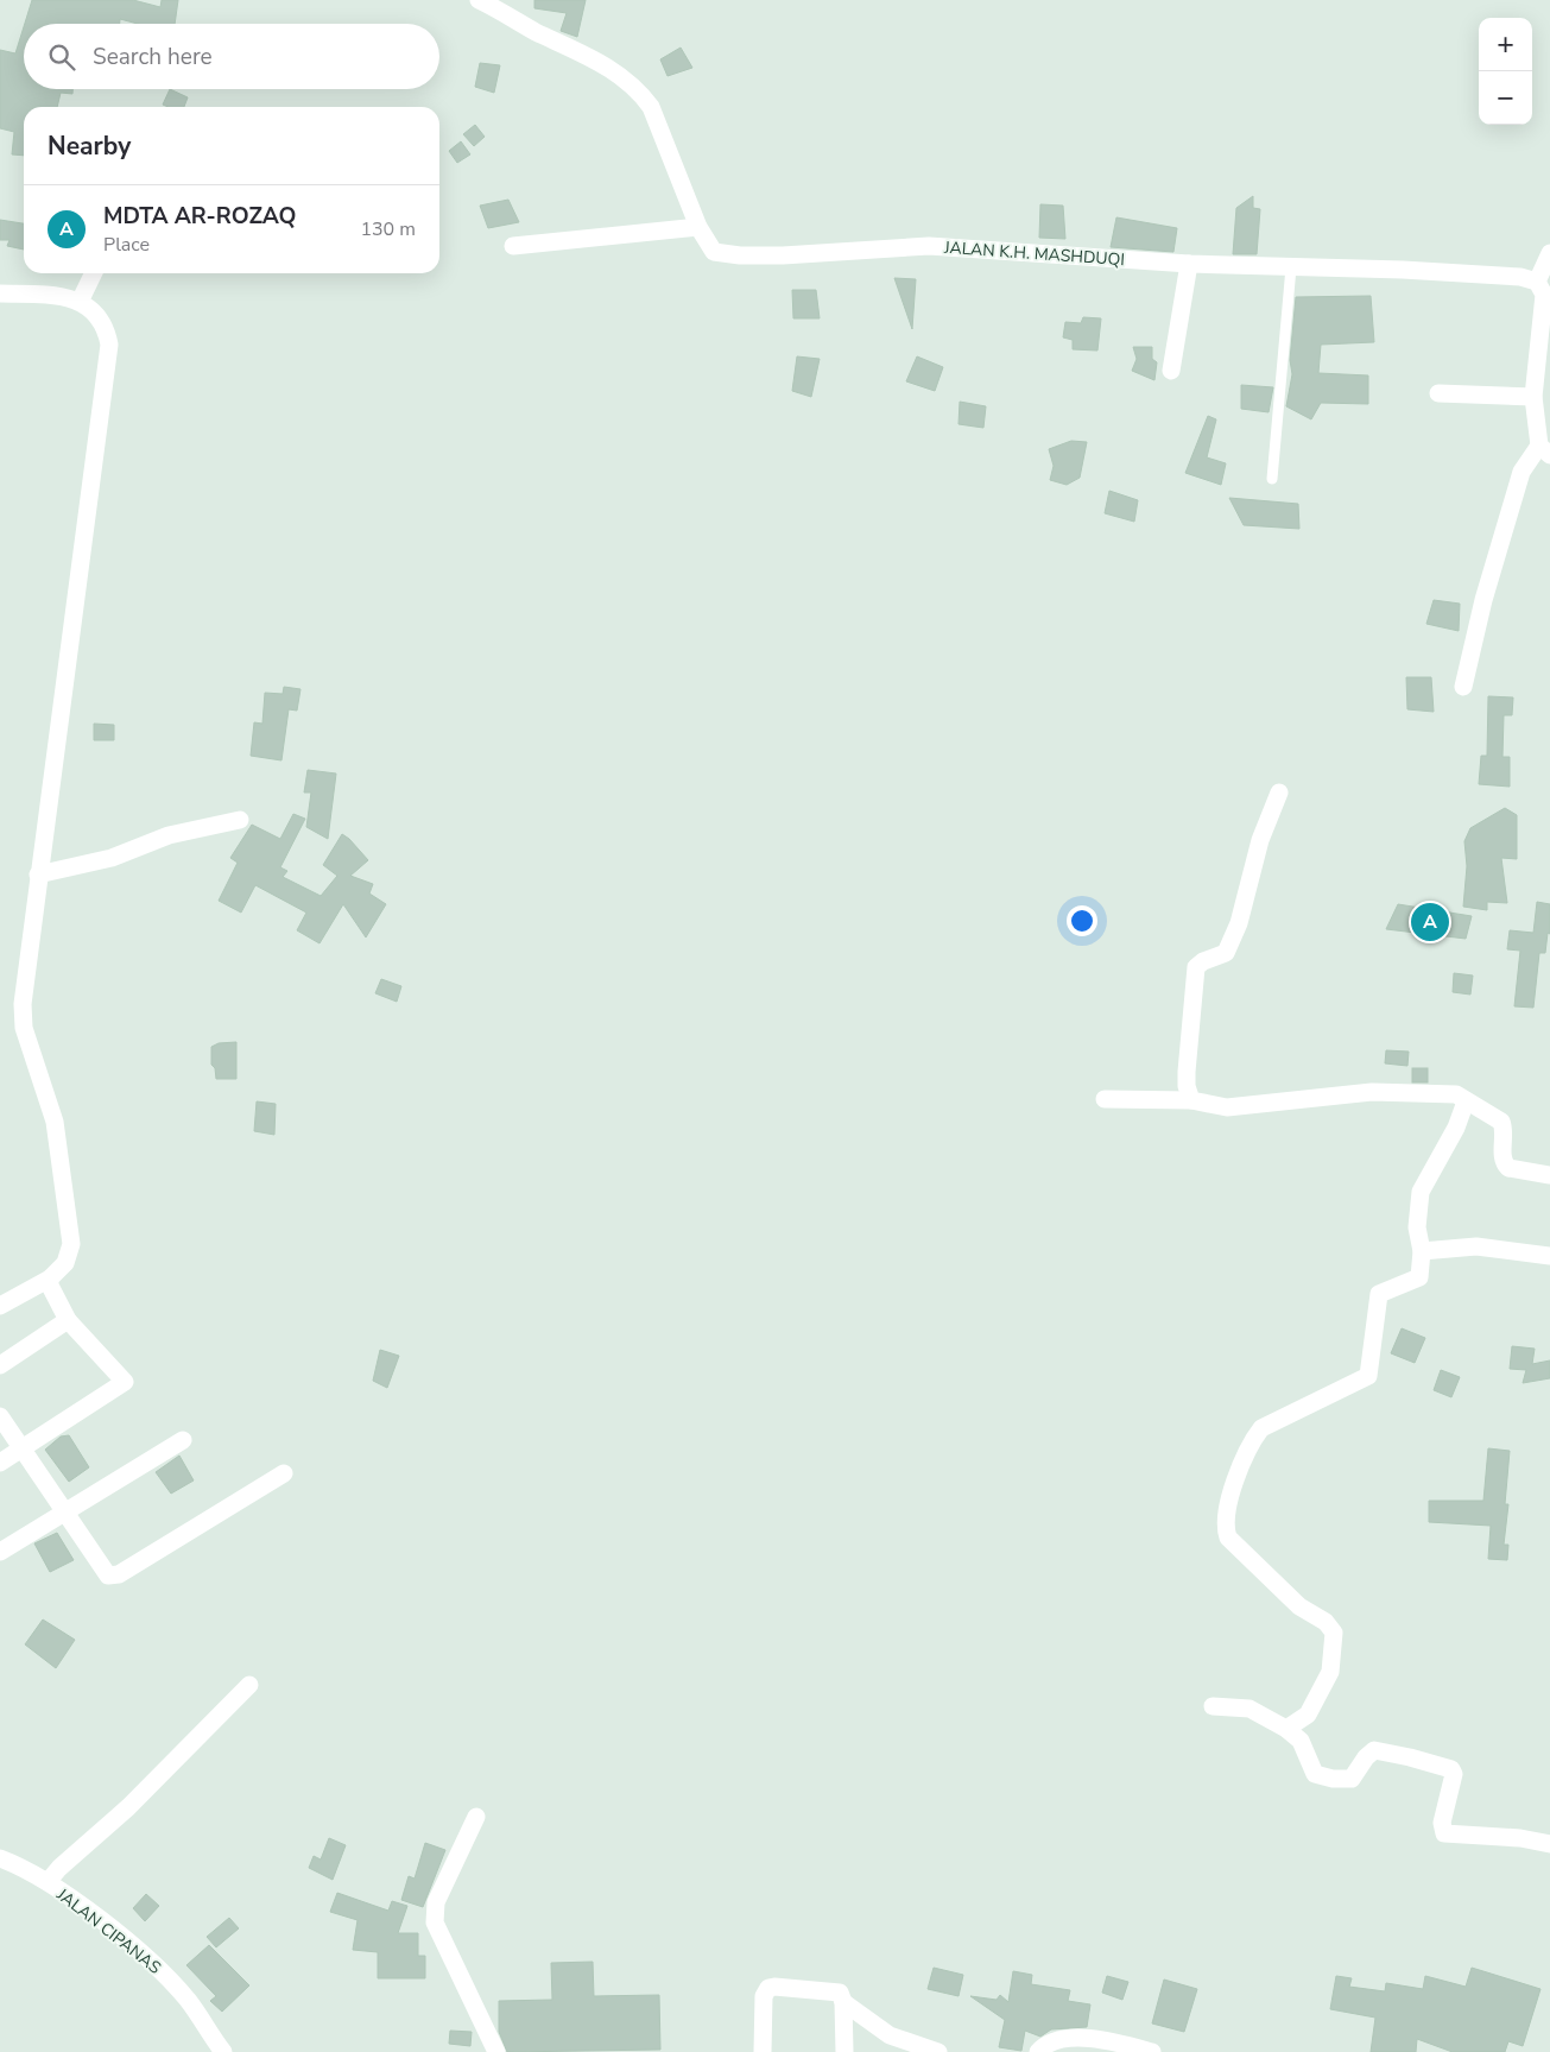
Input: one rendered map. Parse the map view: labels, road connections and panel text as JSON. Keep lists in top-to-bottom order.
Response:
{
  "streets": {
    "street": ["JALAN K.H. MASHDUQI", "JALAN CIPANAS"]
  },
  "page": {
    "map_buttons": ["+", "−"],
    "search": "Search here",
    "heading": "Nearby",
    "list": [
      {
        "mark": "A",
        "name": "MDTA AR-ROZAQ",
        "note": "Place",
        "value": "130 m"
      }
    ],
    "pins": "A"
  }
}
